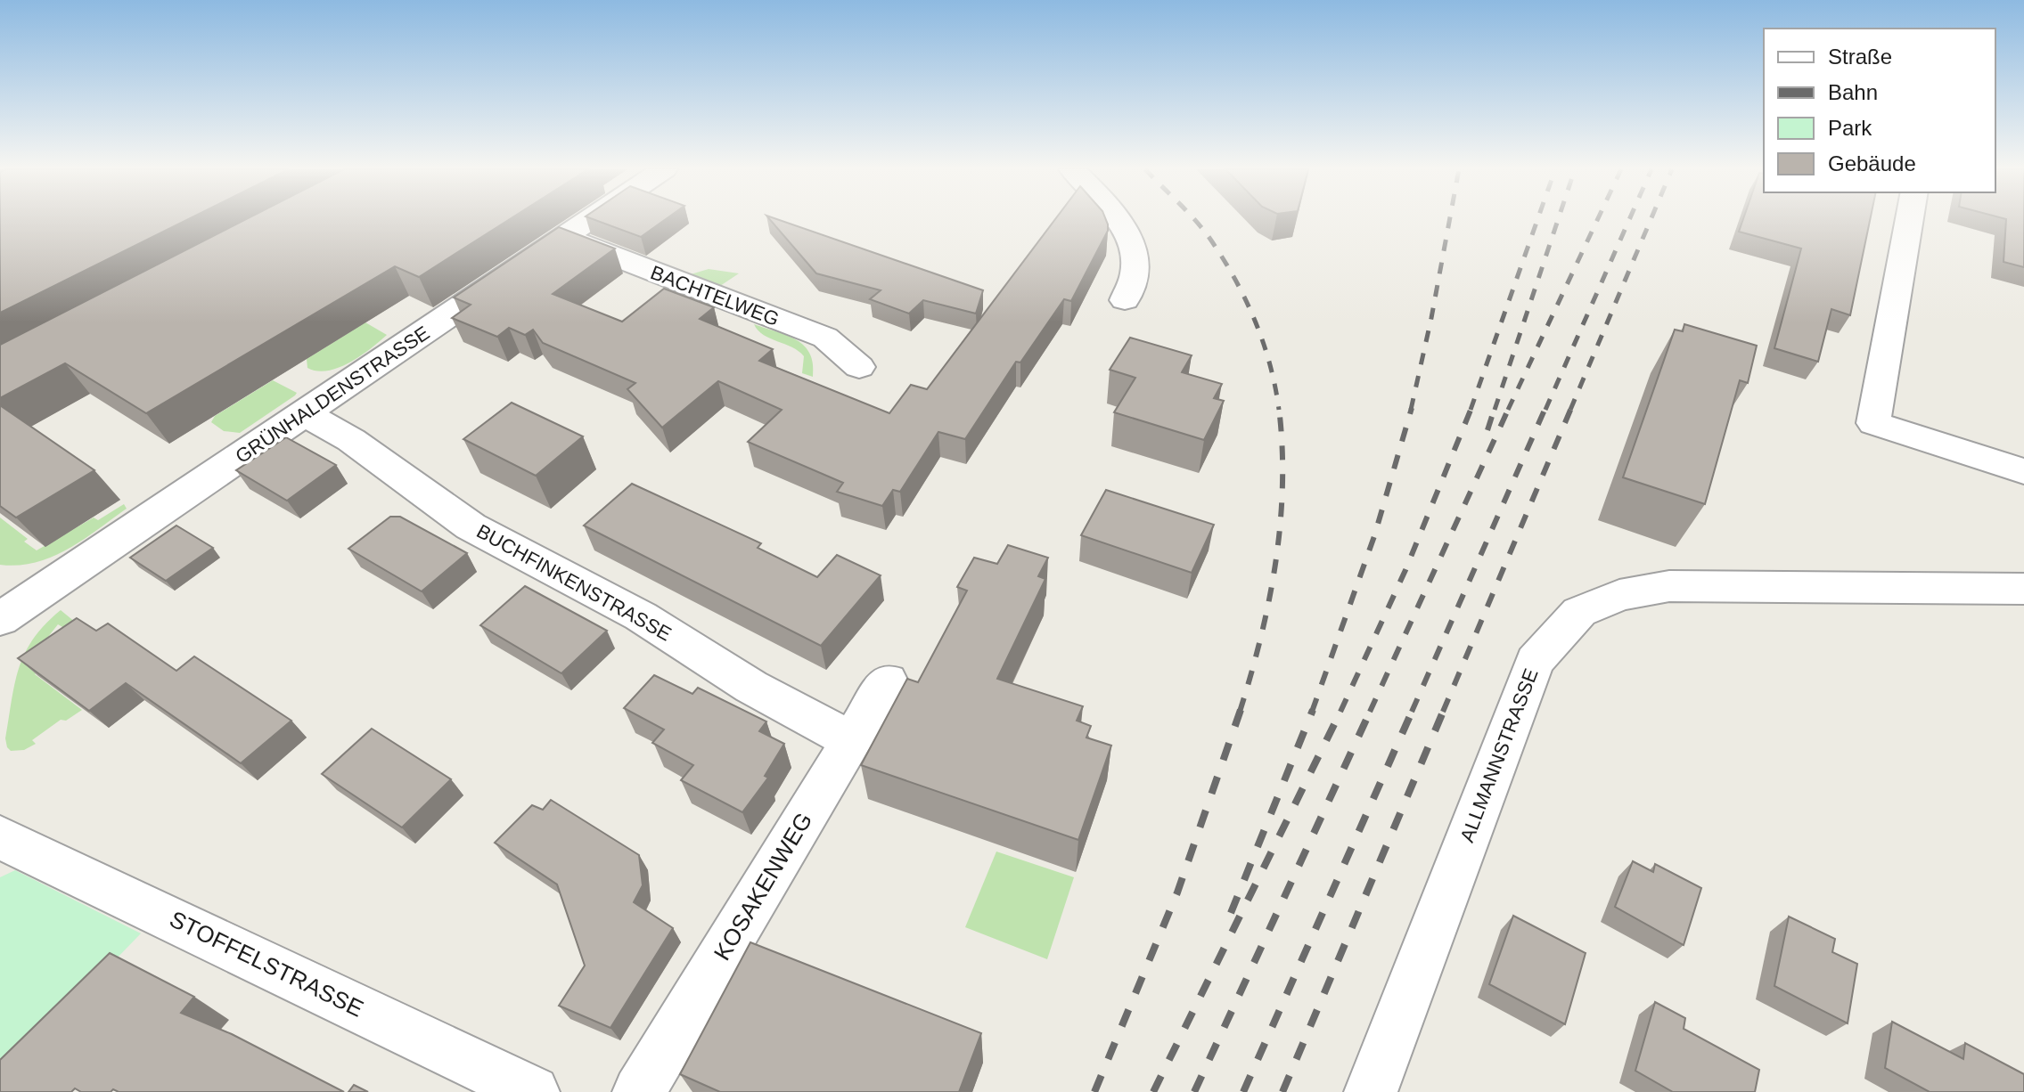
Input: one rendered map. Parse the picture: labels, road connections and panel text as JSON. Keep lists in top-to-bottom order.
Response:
{
  "streets": {
    "street": [
      "BACHTELWEG",
      "GRÜNHALDENSTRASSE",
      "BUCHFINKENSTRASSE",
      "ALLMANNSTRASSE",
      "KOSAKENWEG",
      "STOFFELSTRASSE"
    ]
  },
  "crossings": [
    ["BACHTELWEG", "GRÜNHALDENSTRASSE"],
    ["GRÜNHALDENSTRASSE", "BUCHFINKENSTRASSE"],
    ["BUCHFINKENSTRASSE", "KOSAKENWEG"]
  ],
  "legend": [
    "Straße",
    "Bahn",
    "Park",
    "Gebäude"
  ]
}
